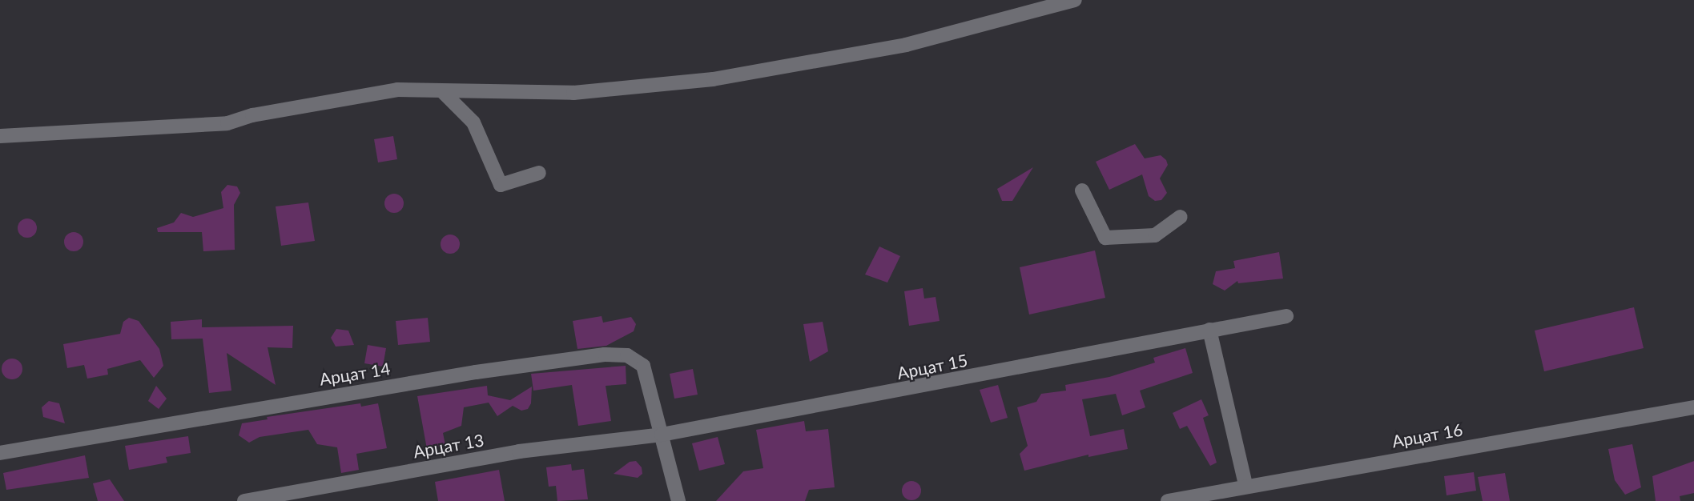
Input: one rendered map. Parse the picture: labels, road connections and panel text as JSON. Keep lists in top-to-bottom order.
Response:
{
  "streets": {
    "street": [
      "Арцат 15",
      "Арцат 14",
      "Арцат 16",
      "Арцат 13"
    ]
  },
  "crossings": [
    ["Арцат 15", "Арцат 14"],
    ["Арцат 15", "Арцат 13"],
    ["Арцат 14", "Арцат 13"]
  ]
}
